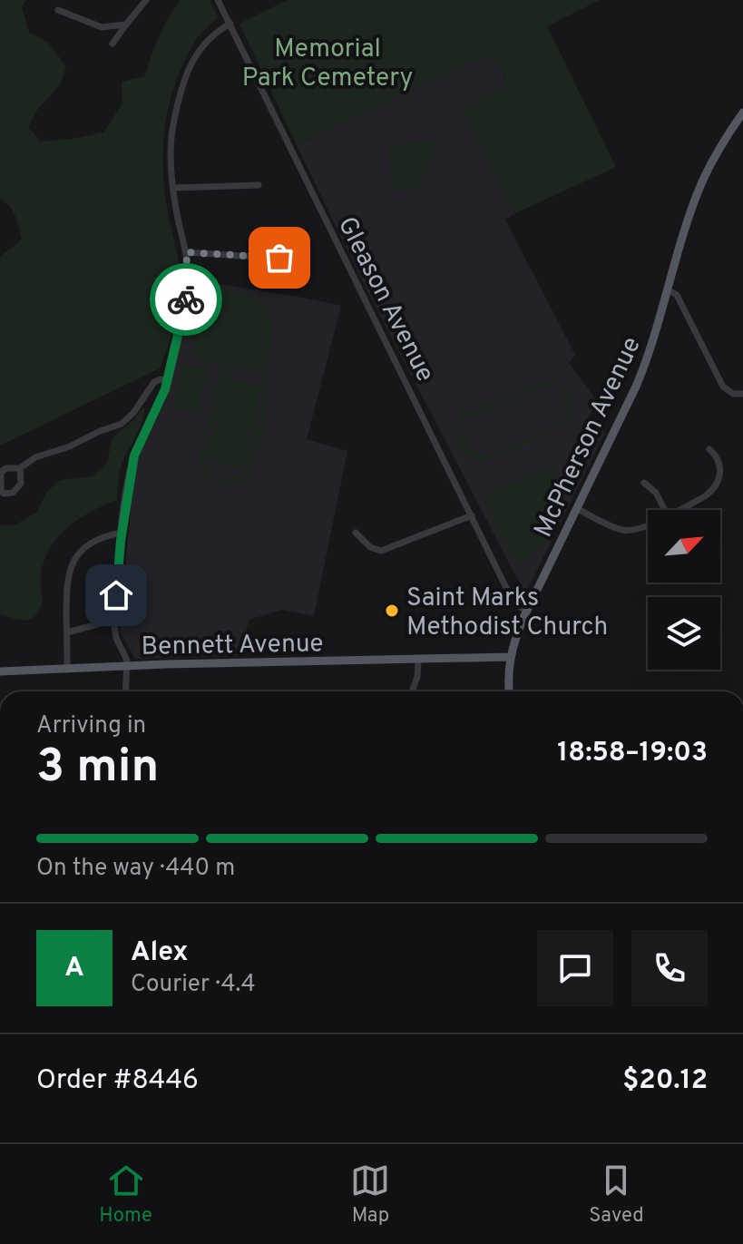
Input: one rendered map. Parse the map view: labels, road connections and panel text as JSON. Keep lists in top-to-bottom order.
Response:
{
  "streets": {
    "main road": ["McPherson Avenue", "Bennett Avenue"],
    "street": ["Gleason Avenue"]
  },
  "crossings": [
    ["Gleason Avenue", "McPherson Avenue"],
    ["McPherson Avenue", "Bennett Avenue"]
  ],
  "parks": ["Memorial Park Cemetery"],
  "places": ["Saint Marks Methodist Church"],
  "north": "top right",
  "page": {
    "heading": ["3 min", "Arriving in", "18:58–19:03"],
    "panel": [
      "Alex",
      "Courier · 4.4",
      "Order #8446",
      "$20.12"
    ],
    "bar": "On the way · 440 m",
    "round": "A",
    "tabs": ["Home", "Map", "Saved"]
  }
}
